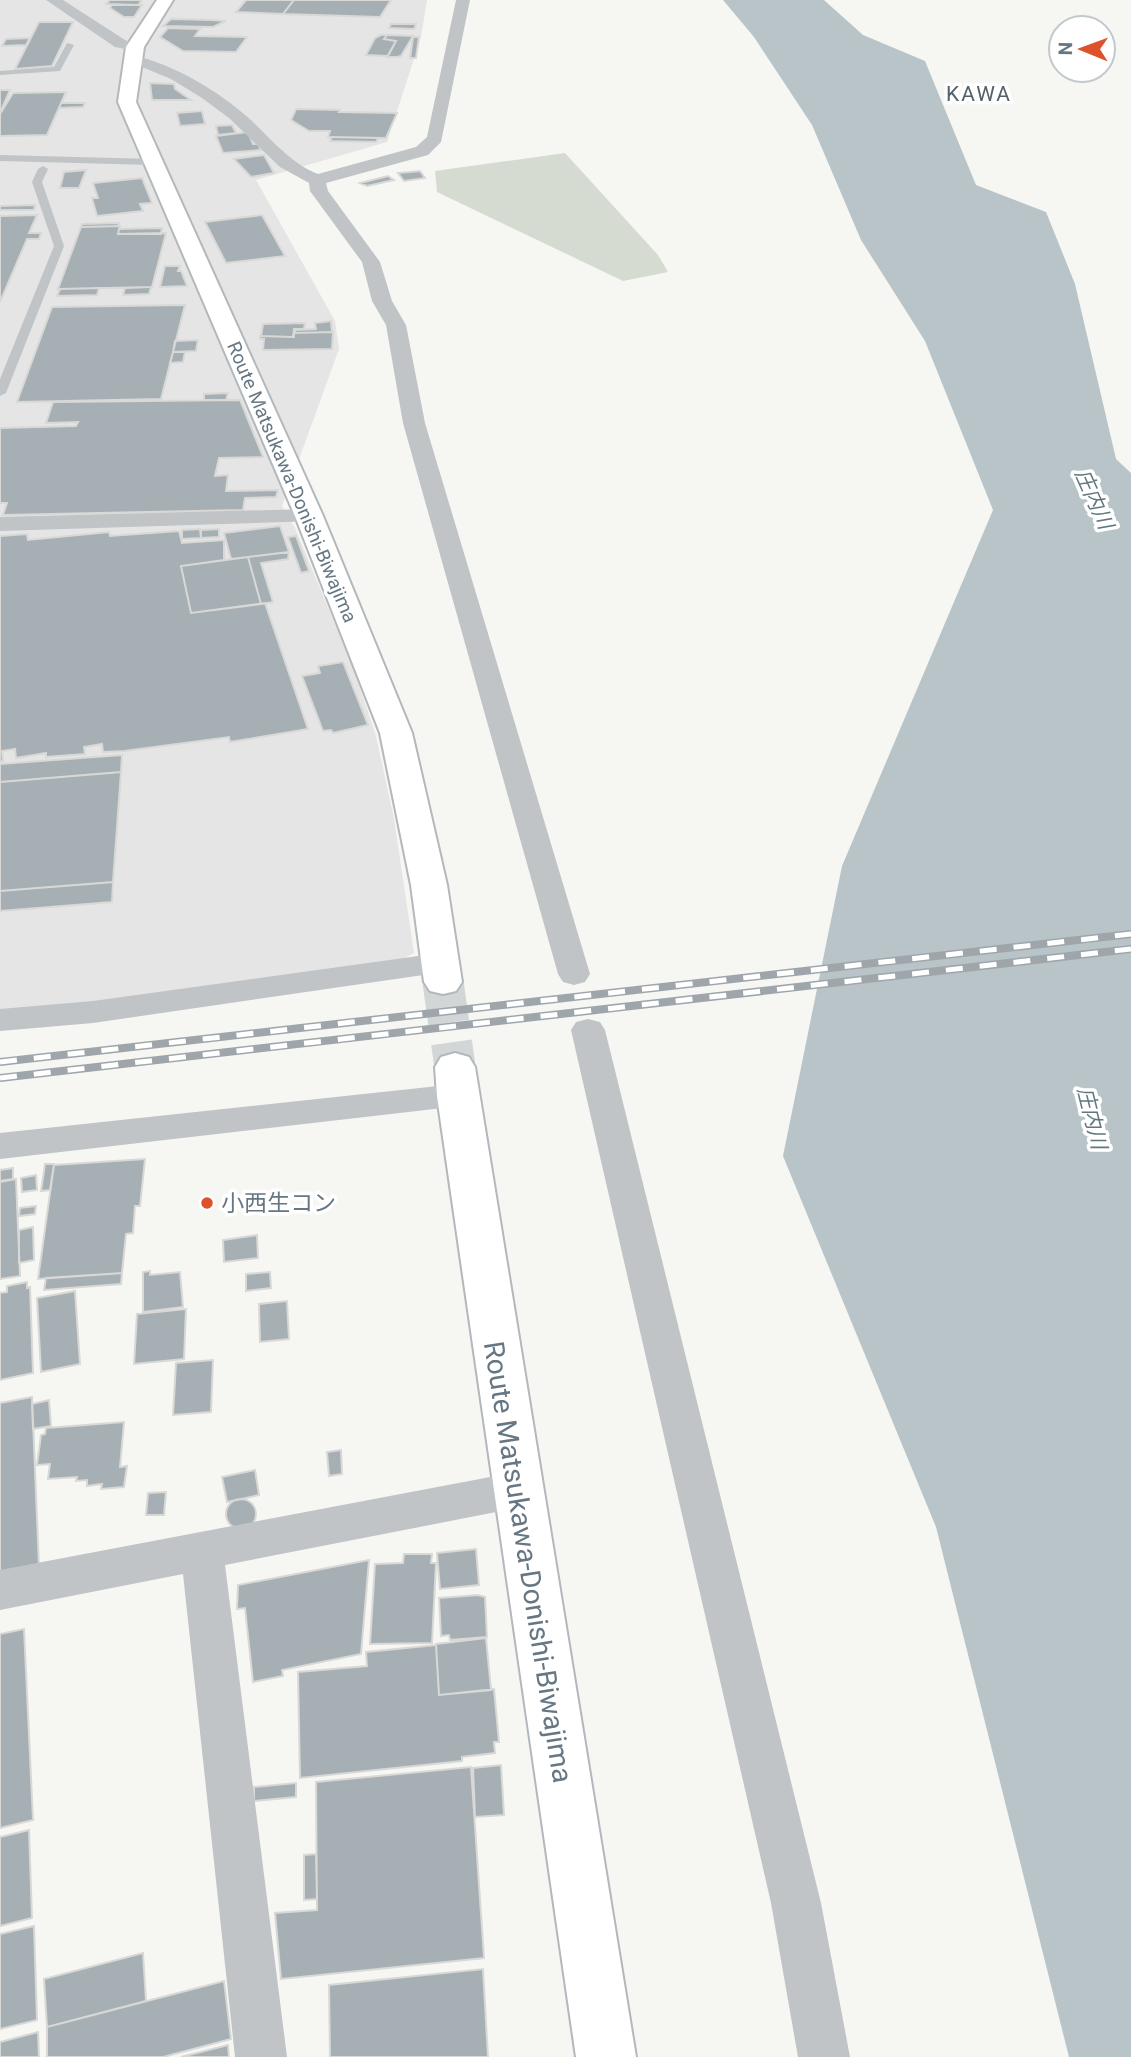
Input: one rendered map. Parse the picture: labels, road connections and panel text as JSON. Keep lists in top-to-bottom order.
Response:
{
  "streets": {
    "main road": ["Route Matsukawa-Donishi-Biwajima"]
  },
  "districts": ["KAWA"],
  "water": ["庄内川"],
  "places": ["小西生コン"],
  "north": "left"
}
